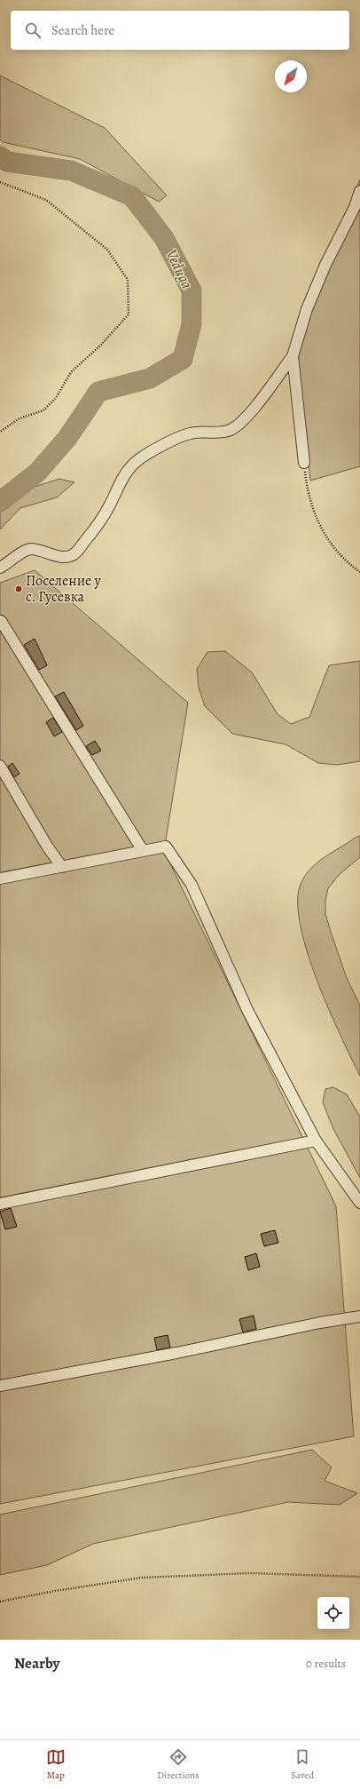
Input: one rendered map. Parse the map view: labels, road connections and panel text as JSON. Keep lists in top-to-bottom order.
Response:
{
  "water": ["Veduga"],
  "places": ["Поселение у с. Гусевка"],
  "north": "bottom left",
  "page": {
    "search": "Search here",
    "heading": ["Nearby", "0 results"],
    "nav": ["Map", "Directions", "Saved"]
  }
}
